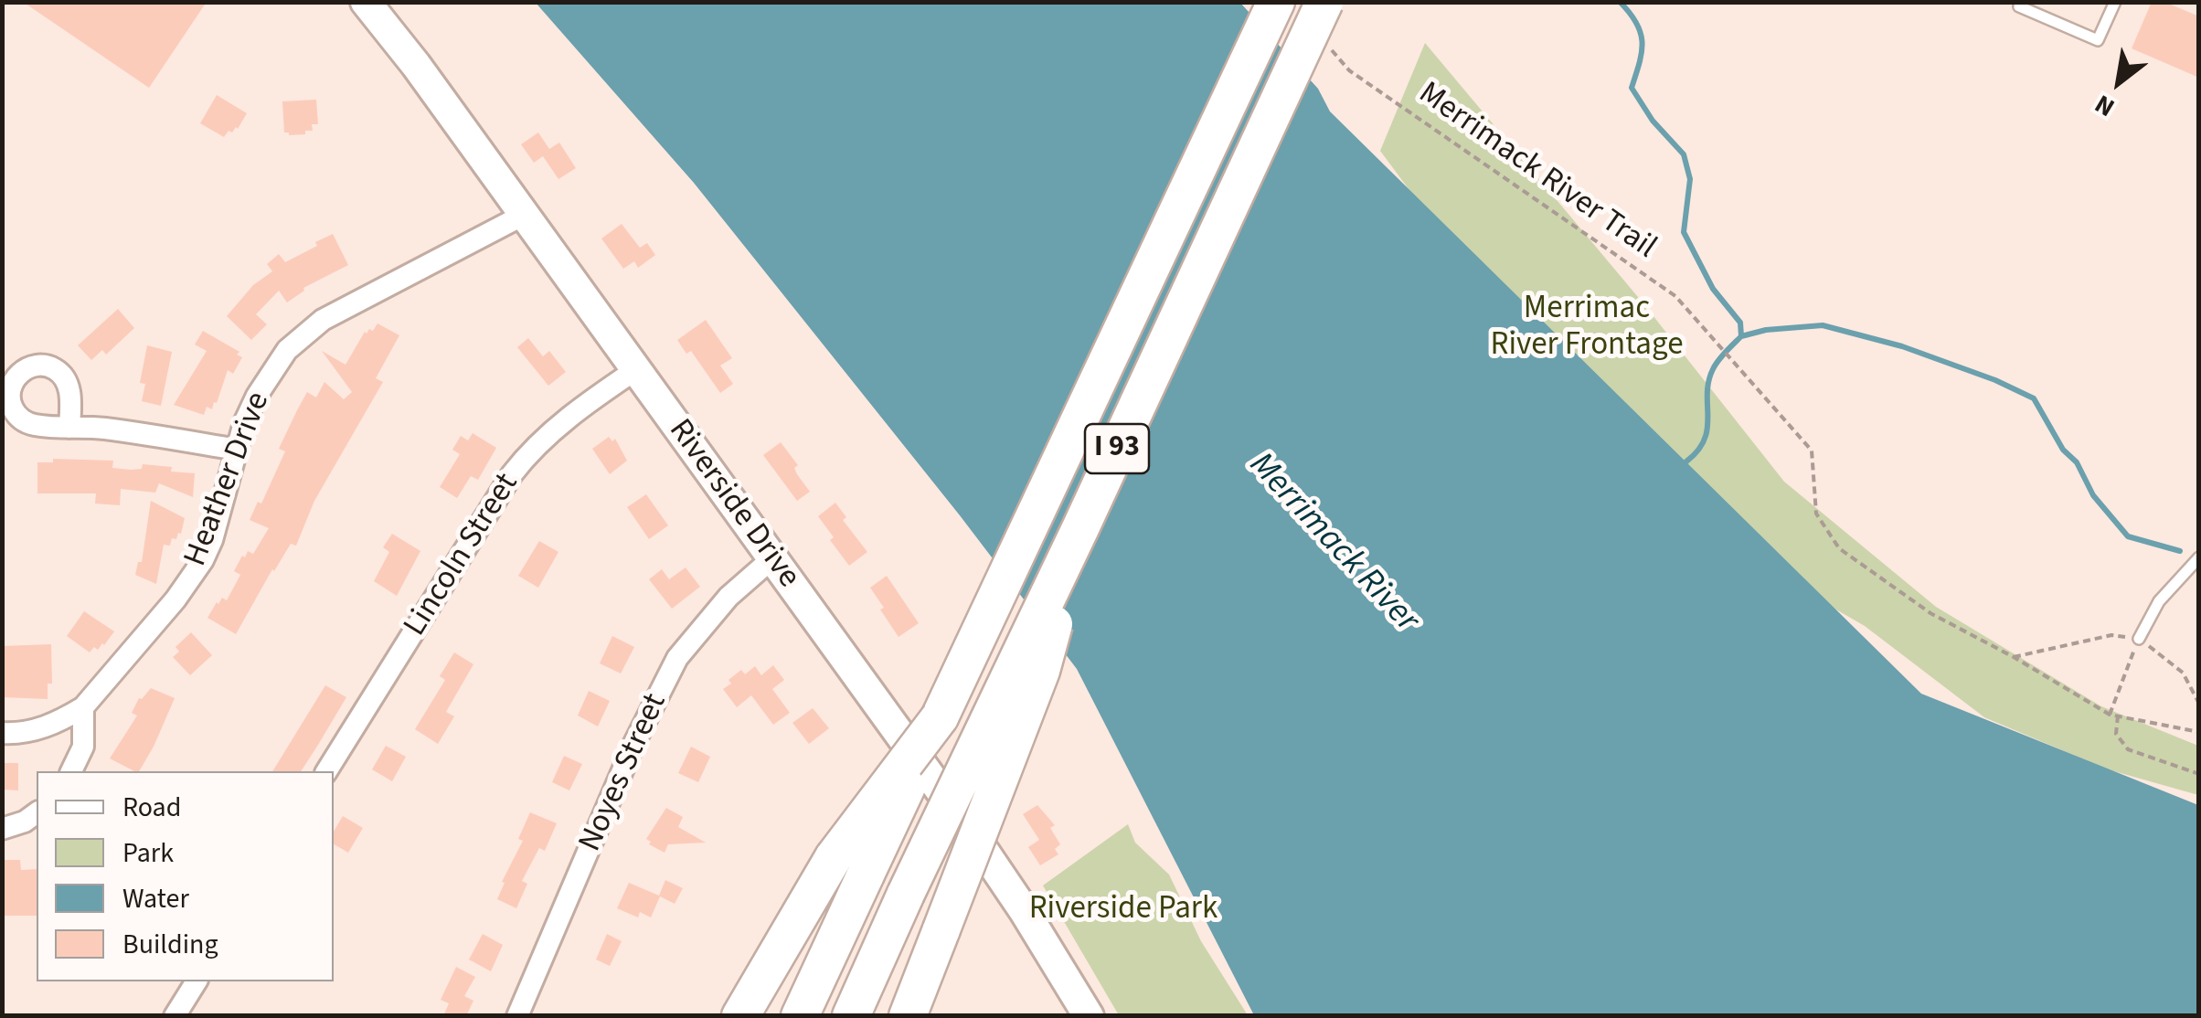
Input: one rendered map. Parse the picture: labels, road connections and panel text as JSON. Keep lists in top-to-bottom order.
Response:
{
  "streets": {
    "highway": ["I 93"],
    "main road": ["Riverside Drive"],
    "street": ["Heather Drive", "Lincoln Street", "Noyes Street"],
    "path": ["Merrimack River Trail"]
  },
  "crossings": [
    ["Heather Drive", "Riverside Drive"],
    ["Riverside Drive", "Lincoln Street"],
    ["Riverside Drive", "Noyes Street"]
  ],
  "water": ["Merrimack River"],
  "parks": ["Merrimac River Frontage", "Riverside Park"],
  "legend": [
    "Road",
    "Park",
    "Water",
    "Building"
  ],
  "north": "bottom left"
}
